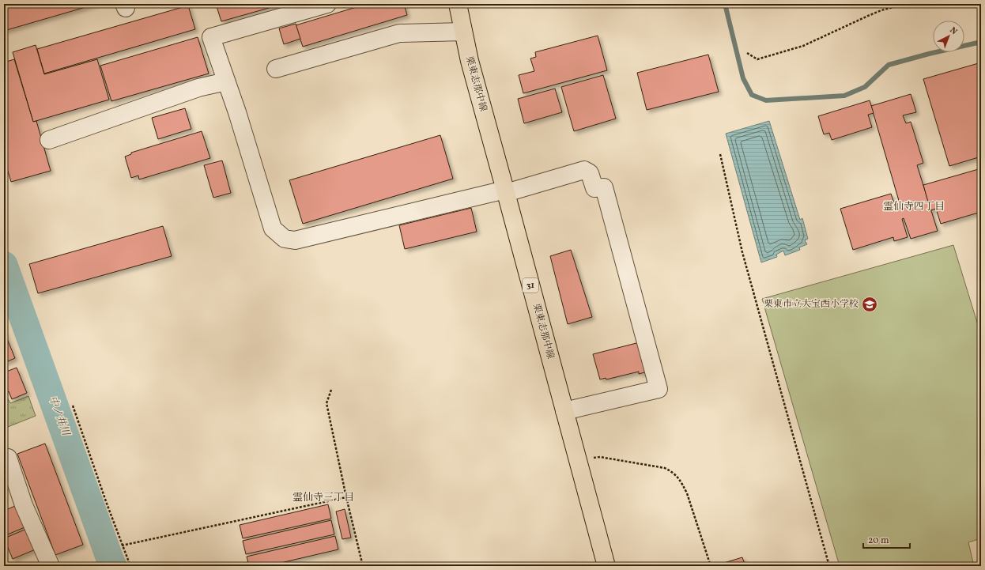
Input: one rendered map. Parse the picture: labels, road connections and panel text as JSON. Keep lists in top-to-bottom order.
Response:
{
  "streets": {
    "main road": ["栗東志那中線", "31"]
  },
  "districts": ["霊仙寺四丁目", "霊仙寺三丁目"],
  "water": ["中ノ井川"],
  "places": {
    "school or university": ["栗東市立大宝西小学校"]
  },
  "scale_bar": "20 m",
  "north": "top right"
}
